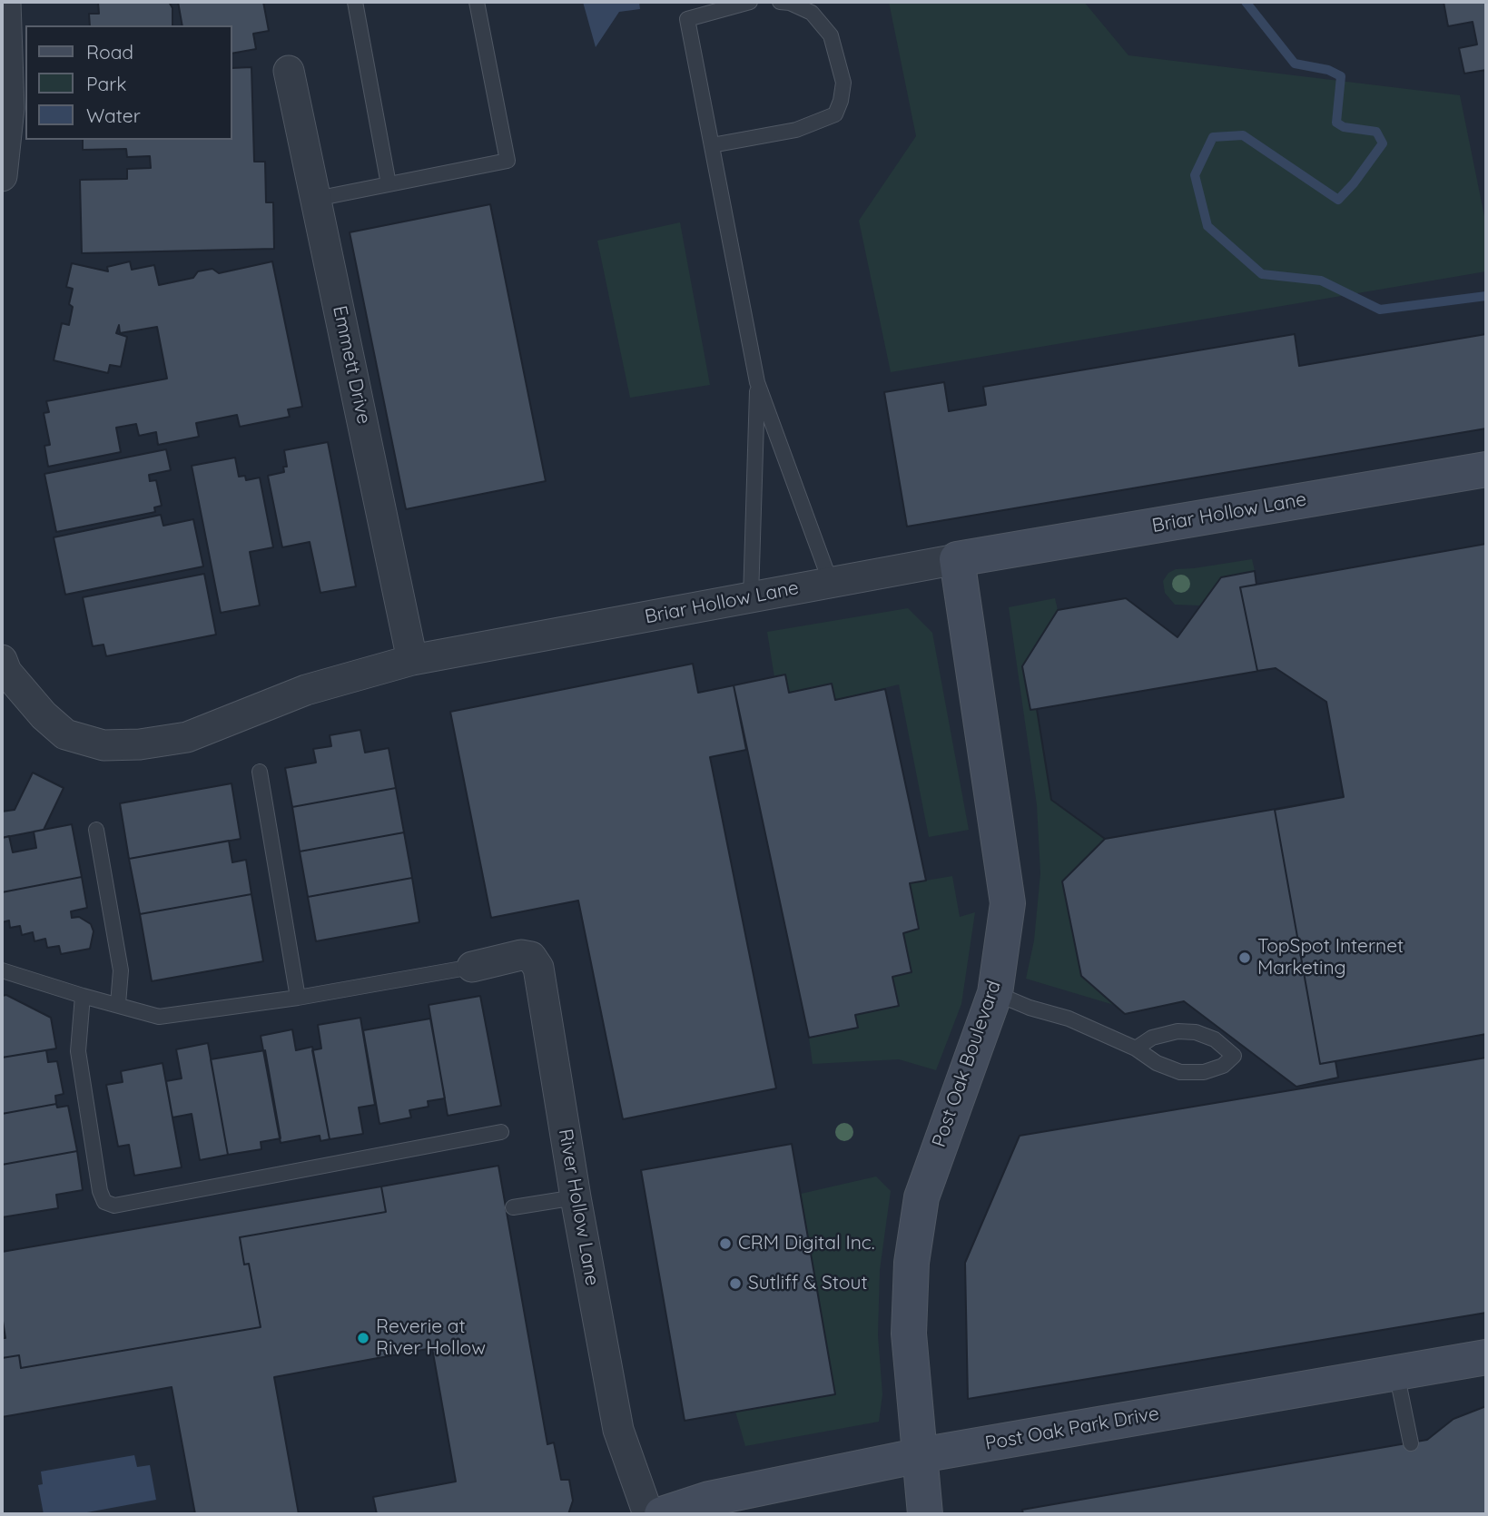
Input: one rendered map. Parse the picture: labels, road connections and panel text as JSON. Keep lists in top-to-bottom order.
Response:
{
  "streets": {
    "street": [
      "Emmett Drive",
      "Briar Hollow Lane",
      "Post Oak Boulevard",
      "River Hollow Lane",
      "Post Oak Park Drive"
    ]
  },
  "crossings": [
    ["Emmett Drive", "Briar Hollow Lane"],
    ["Briar Hollow Lane", "Post Oak Boulevard"],
    ["Post Oak Boulevard", "Post Oak Park Drive"]
  ],
  "places": [
    "TopSpot Internet Marketing",
    "CRM Digital Inc.",
    "Sutliff & Stout",
    "Reverie at River Hollow"
  ],
  "legend": ["Road", "Park", "Water"]
}
